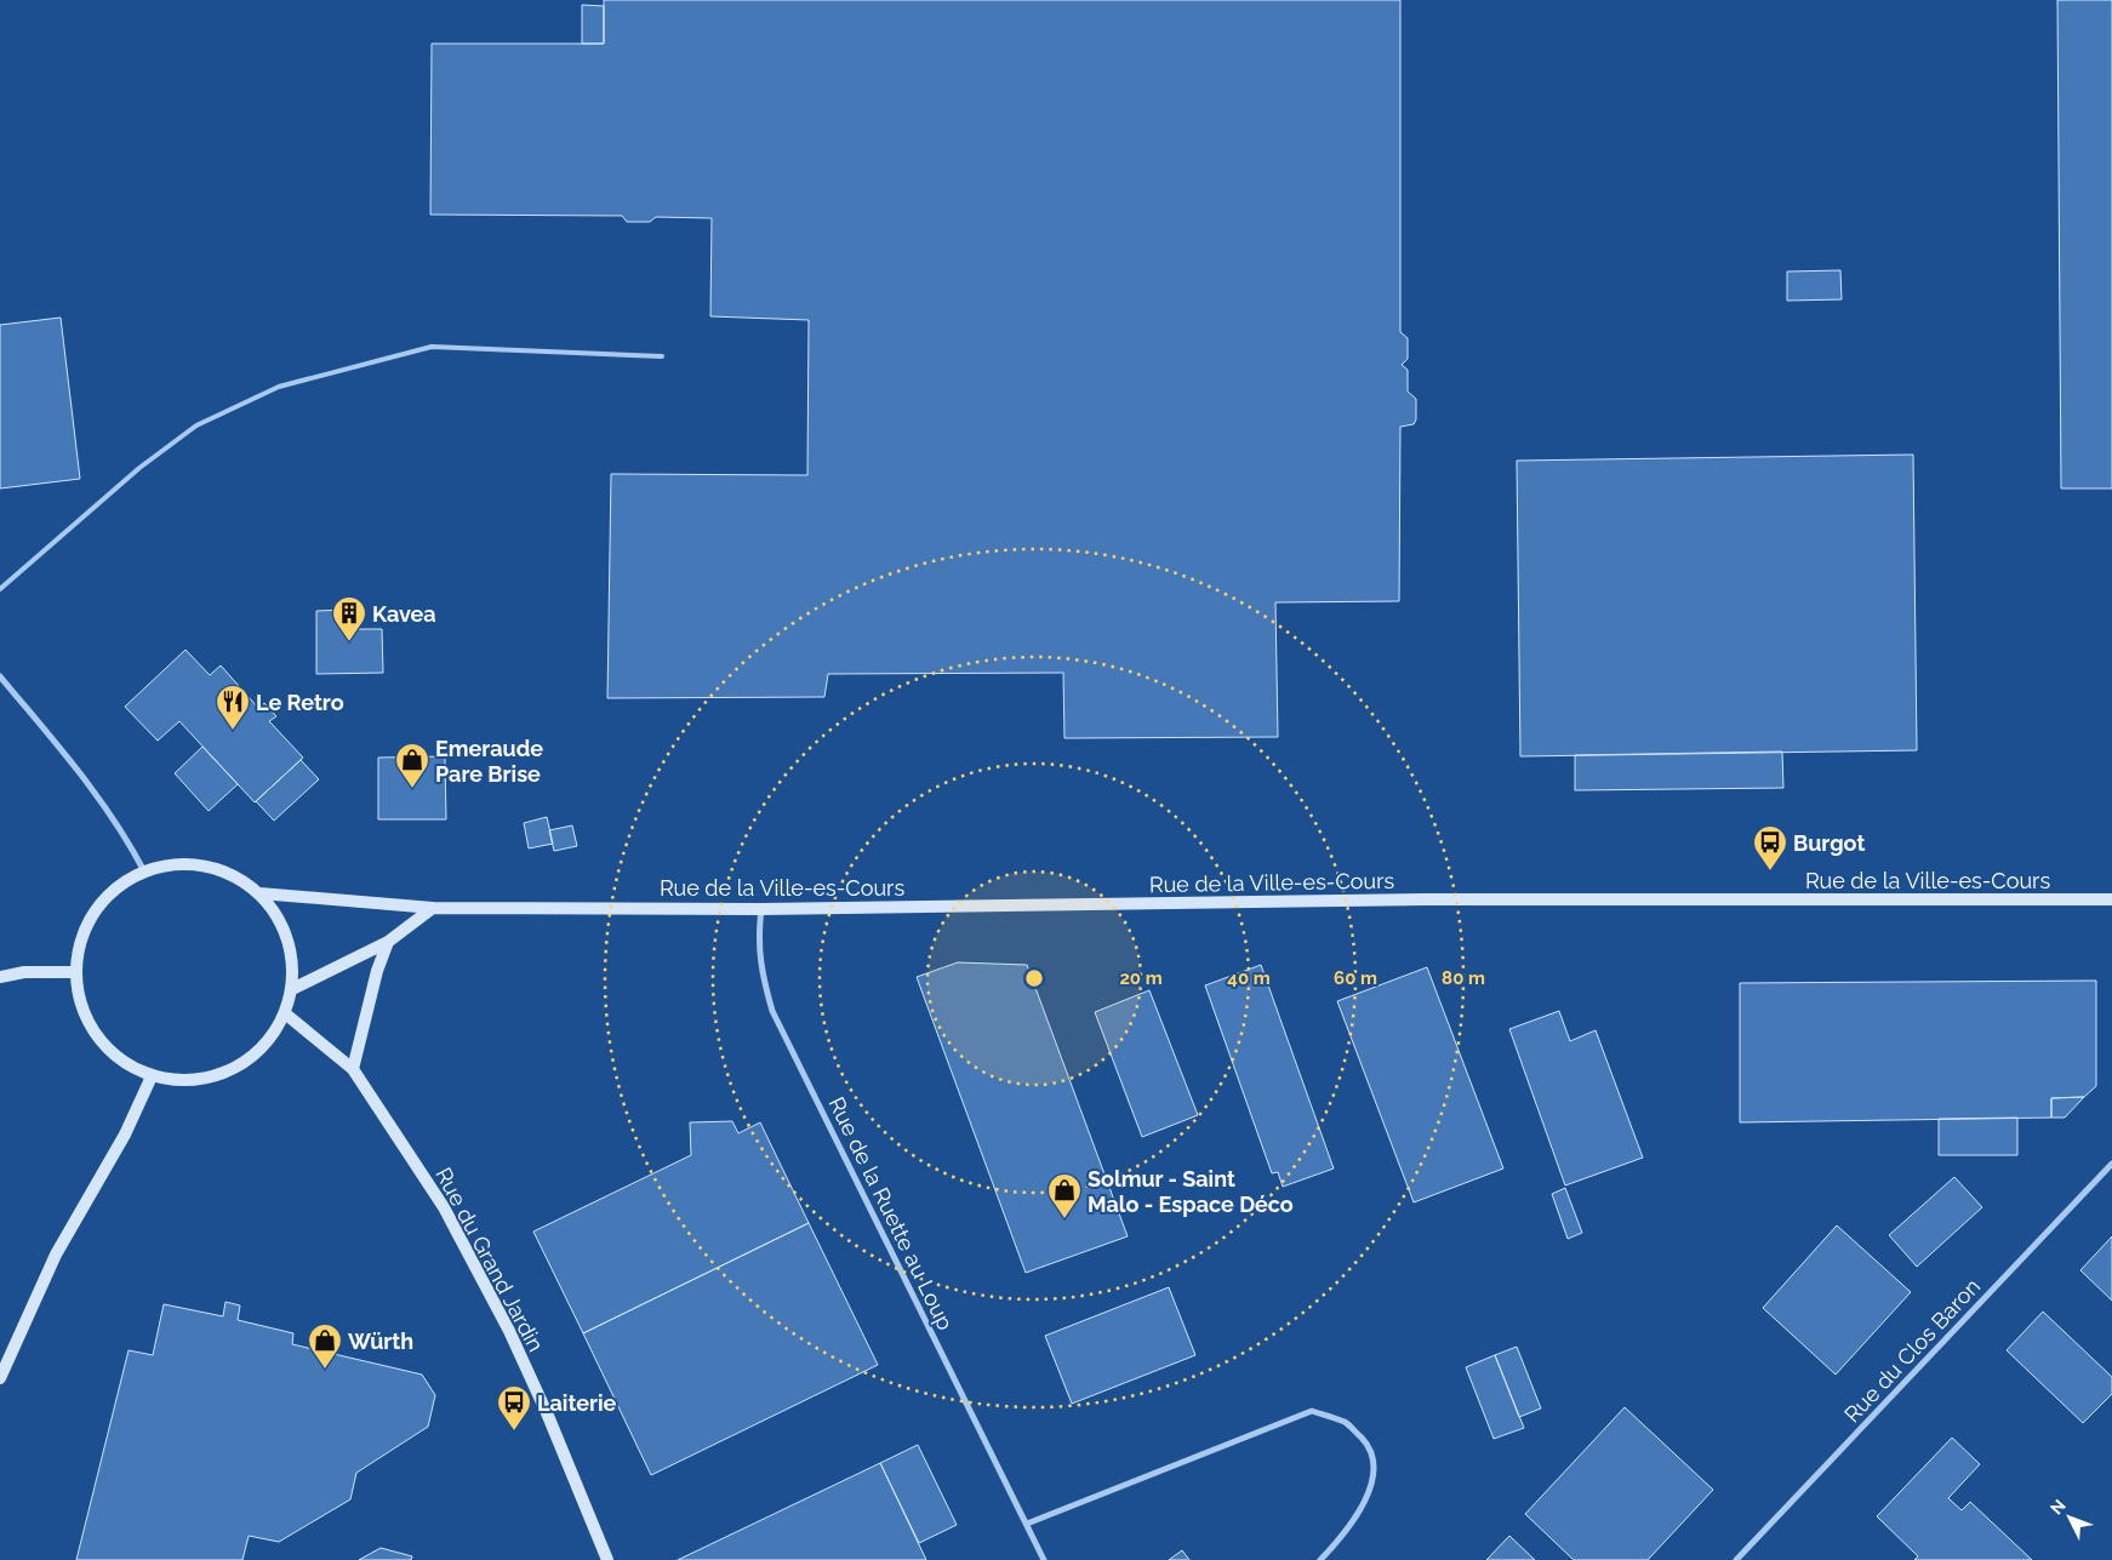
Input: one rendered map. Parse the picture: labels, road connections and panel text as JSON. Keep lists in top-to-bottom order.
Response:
{
  "streets": {
    "street": [
      "Rue de la Ville-es-Cours",
      "Rue de la Ruette au Loup",
      "Rue du Grand Jardin",
      "Rue du Clos Baron"
    ]
  },
  "crossings": [
    ["Rue de la Ville-es-Cours", "Rue de la Ruette au Loup"]
  ],
  "places": {
    "building": ["Kavea"],
    "restaurant": ["Le Retro"],
    "shop": ["Emeraude Pare Brise", "Solmur - Saint Malo - Espace Déco", "Würth"],
    "bus stop": ["Burgot", "Laiterie"]
  },
  "north": "top left",
  "rings": [
    "20 m",
    "40 m",
    "60 m",
    "80 m"
  ]
}
